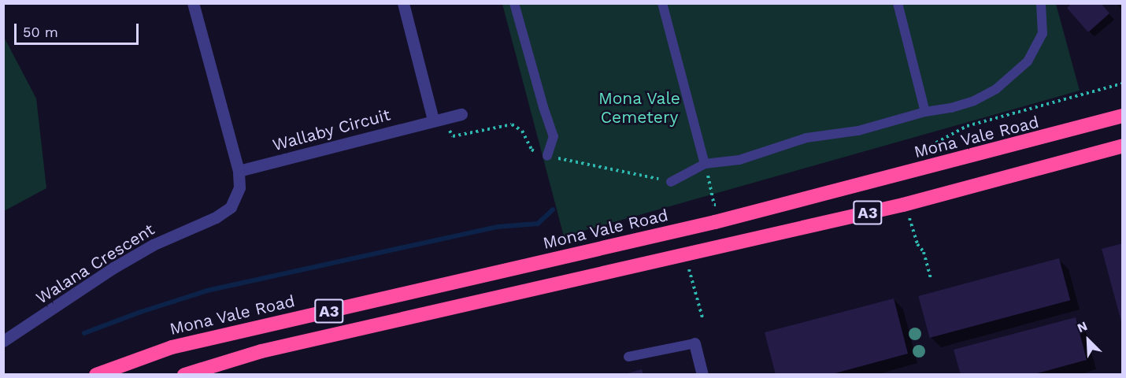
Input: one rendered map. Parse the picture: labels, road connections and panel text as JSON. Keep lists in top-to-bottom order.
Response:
{
  "streets": {
    "highway": ["Mona Vale Road", "A3"],
    "street": ["Wallaby Circuit", "Walana Crescent"]
  },
  "crossings": [
    ["Wallaby Circuit", "Walana Crescent"]
  ],
  "parks": ["Mona Vale Cemetery"],
  "scale_bar": "50 m",
  "north": "top left"
}
